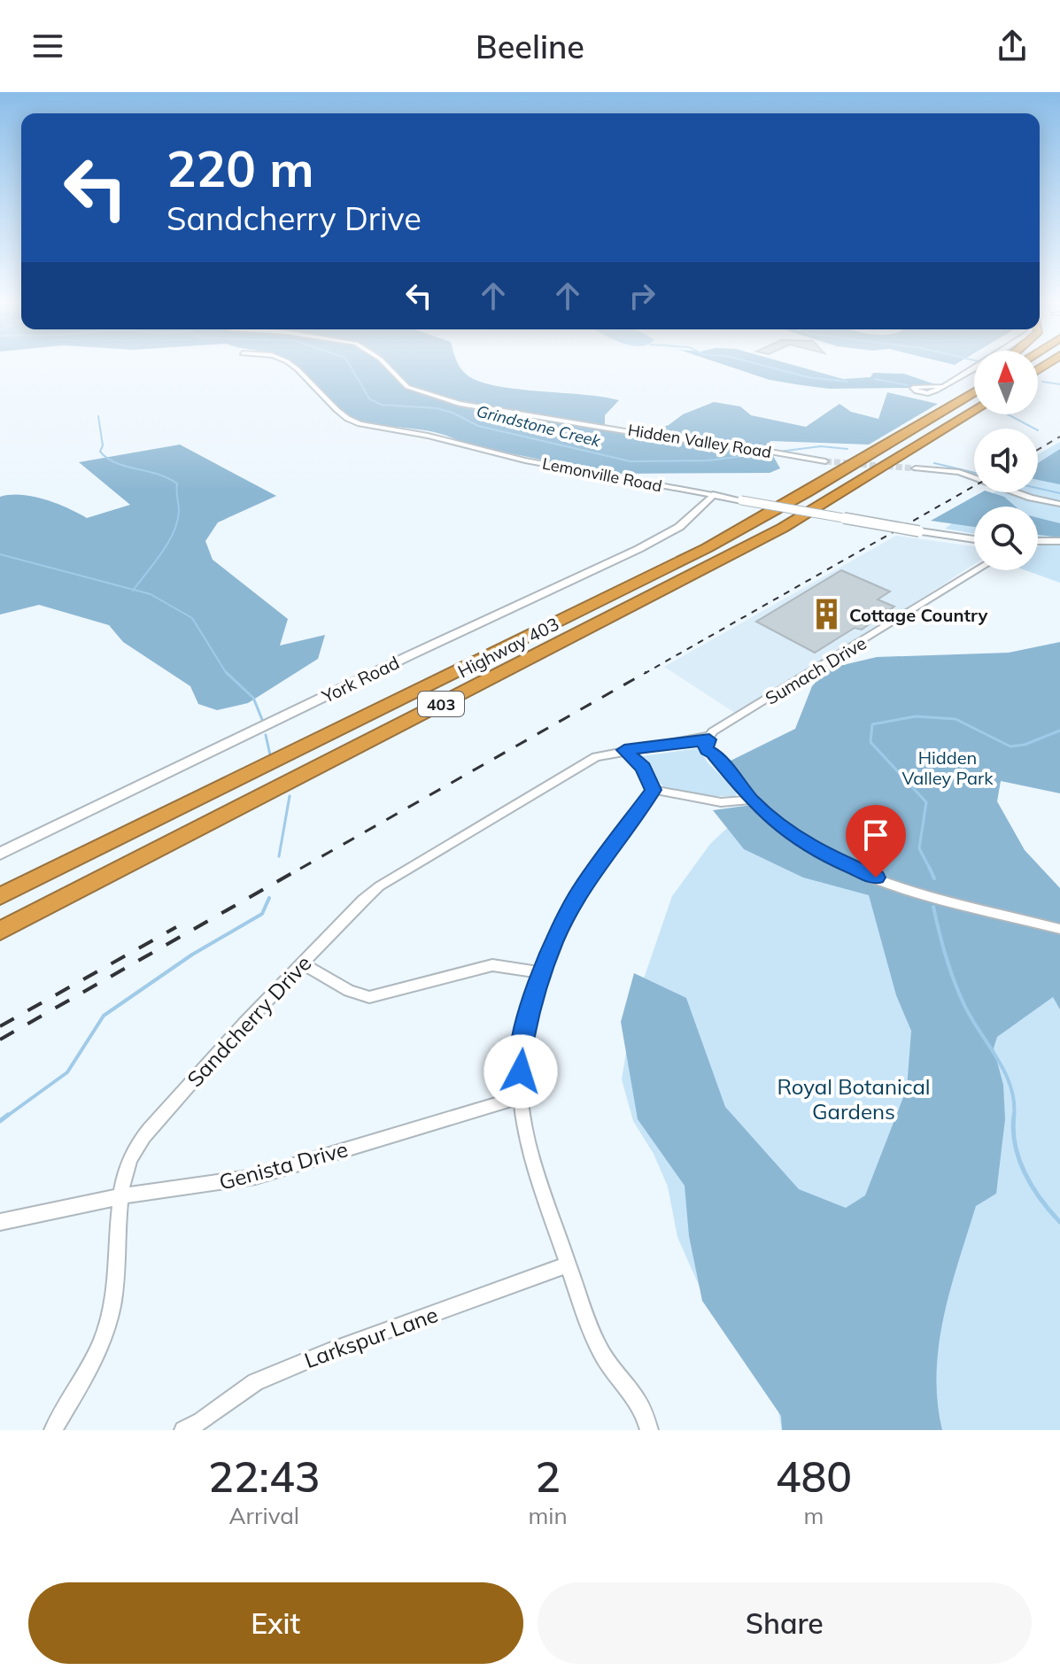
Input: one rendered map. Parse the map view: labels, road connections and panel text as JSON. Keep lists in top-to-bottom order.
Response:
{
  "streets": {
    "highway": ["Highway 403", "403"],
    "street": [
      "Hidden Valley Road",
      "Lemonville Road",
      "Sumach Drive",
      "York Road",
      "Sandcherry Drive",
      "Genista Drive",
      "Larkspur Lane"
    ]
  },
  "crossings": [
    ["Lemonville Road", "York Road"],
    ["Sumach Drive", "Sandcherry Drive"],
    ["Sandcherry Drive", "Genista Drive"]
  ],
  "water": ["Grindstone Creek"],
  "parks": ["Hidden Valley Park", "Royal Botanical Gardens"],
  "places": {
    "building": ["Cottage Country"]
  },
  "north": "top",
  "page": {
    "header": "Beeline",
    "turn": ["220 m", "Sandcherry Drive"],
    "eta": [
      "22:43",
      "Arrival",
      "2",
      "min",
      "480",
      "m"
    ],
    "buttons": ["Exit", "Share"]
  }
}
